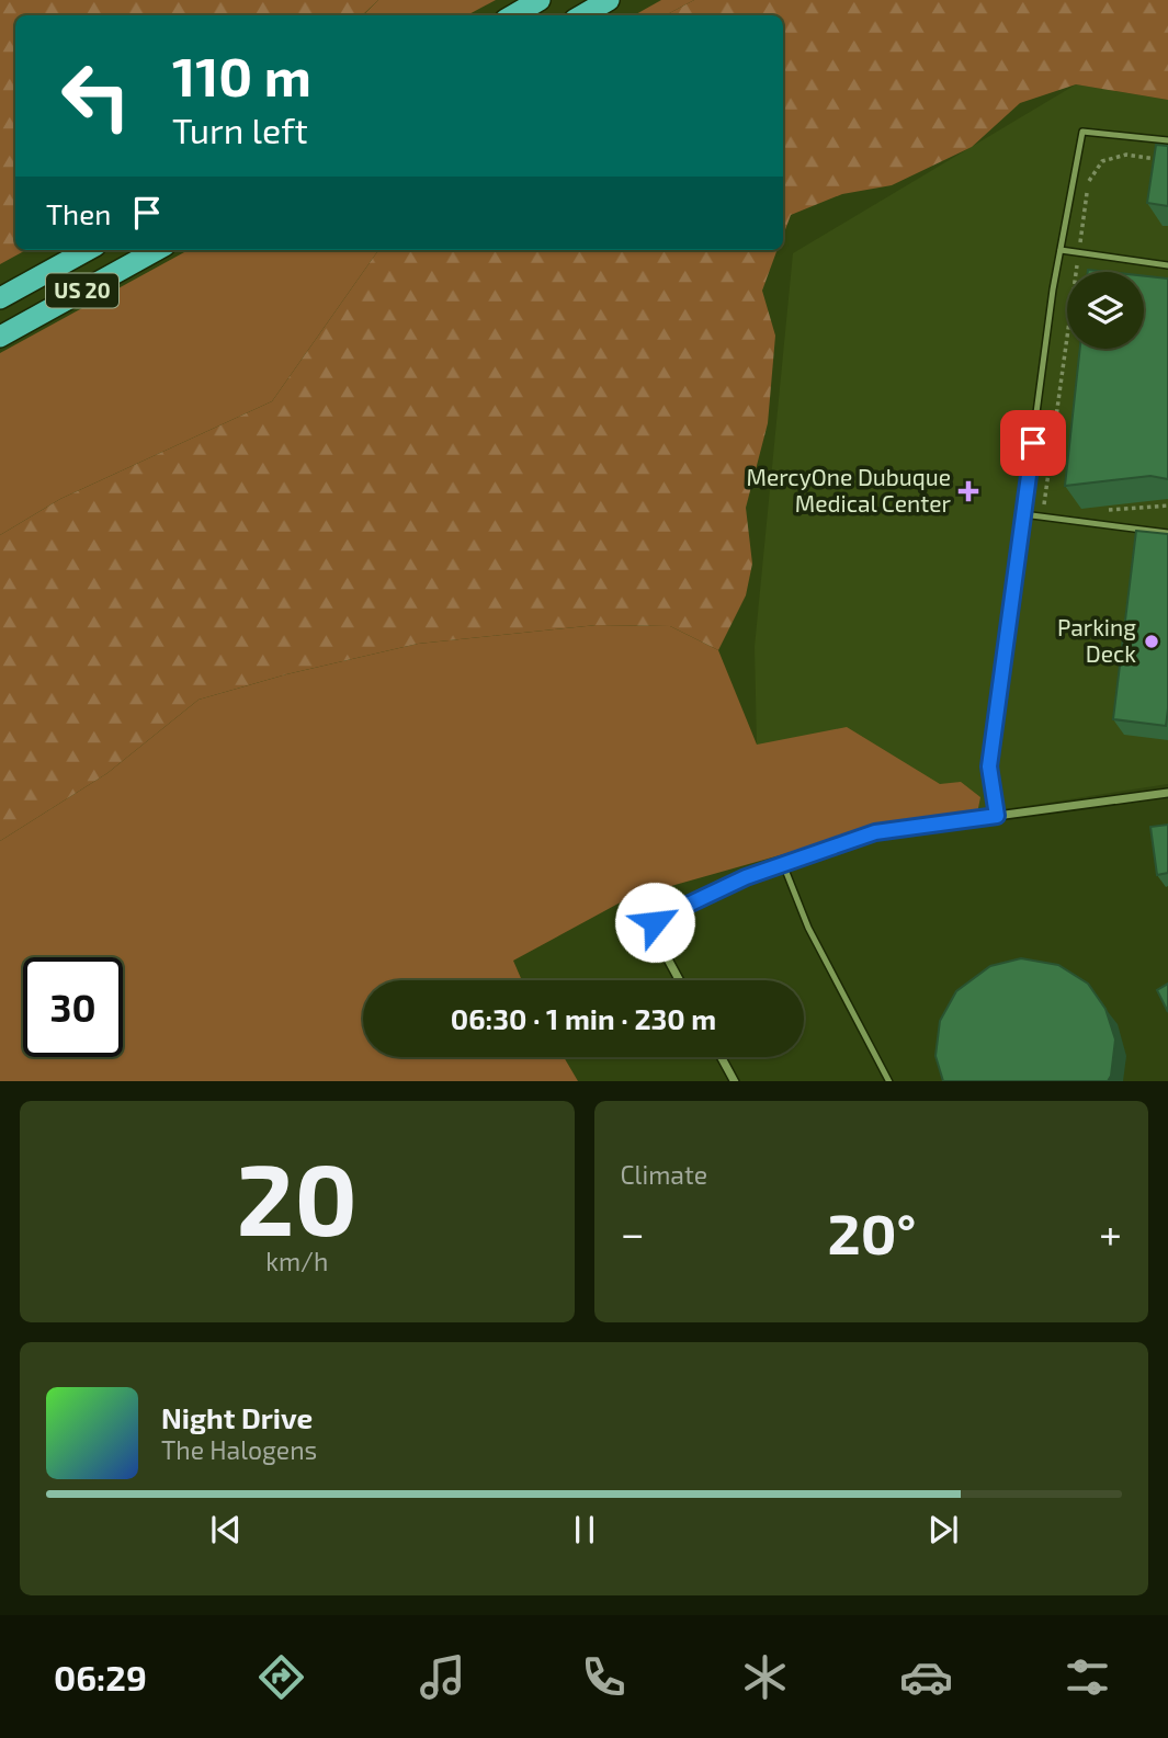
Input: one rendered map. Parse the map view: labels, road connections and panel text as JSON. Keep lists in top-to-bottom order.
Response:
{
  "streets": {
    "highway": ["US 20"]
  },
  "places": {
    "health": ["MercyOne Dubuque Medical Center"],
    "other": ["Parking Deck"]
  },
  "page": {
    "turn": ["110 m", "Turn left"],
    "then": "Then",
    "limit": "30",
    "trip": "06:30 · 1 min · 230 m",
    "tile": [
      ["20", "km/h"],
      "Climate"
    ],
    "heat": ["−", "20°", "+"],
    "song": ["Night Drive", "The Halogens"],
    "tabs": "06:29"
  }
}
